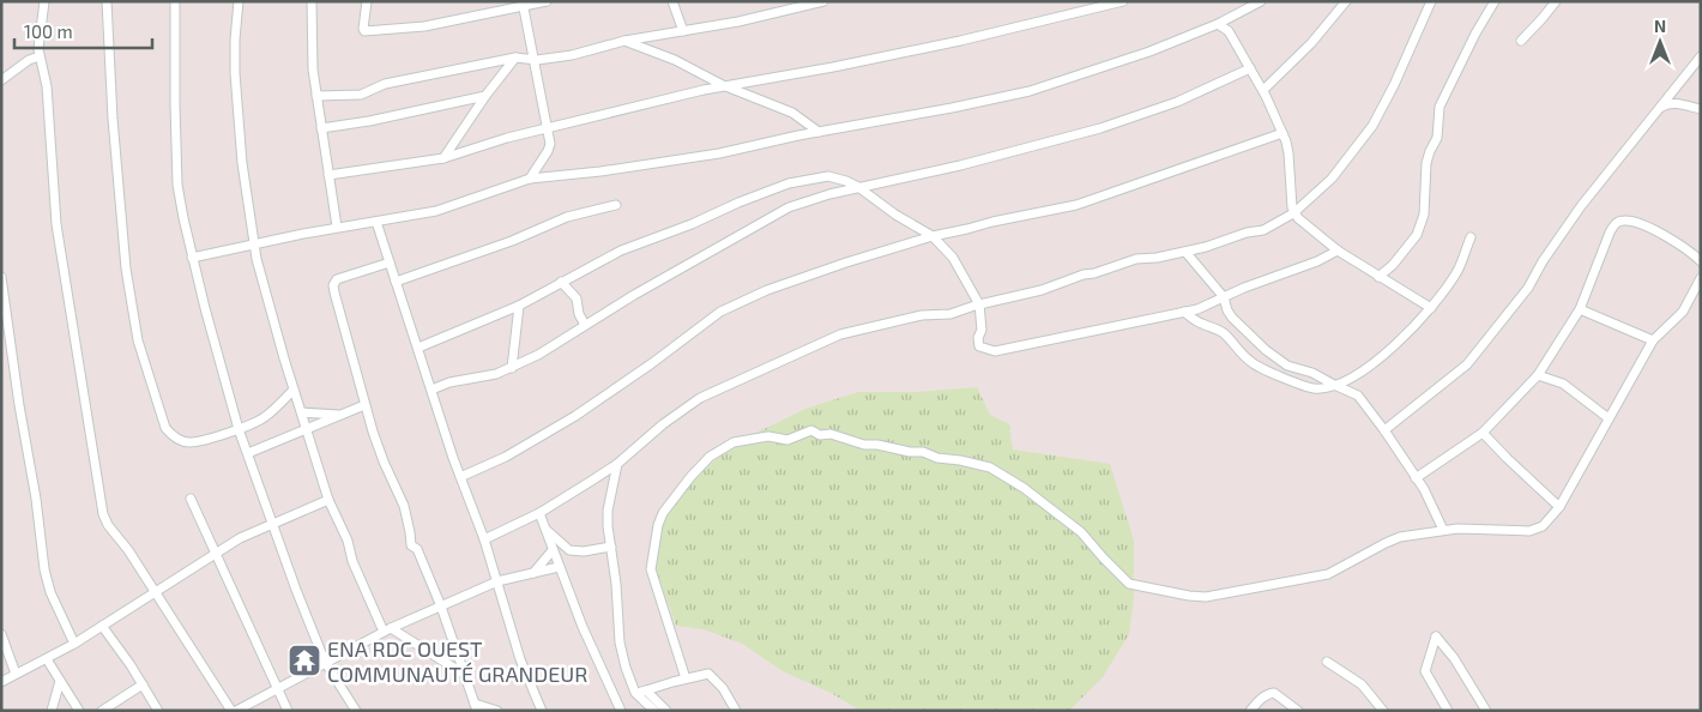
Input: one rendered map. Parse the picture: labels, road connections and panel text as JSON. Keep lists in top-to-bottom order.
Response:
{
  "places": {
    "temple": ["ENA RDC OUEST COMMUNAUTÉ GRANDEUR"]
  },
  "scale_bar": "100 m",
  "north": "top"
}
